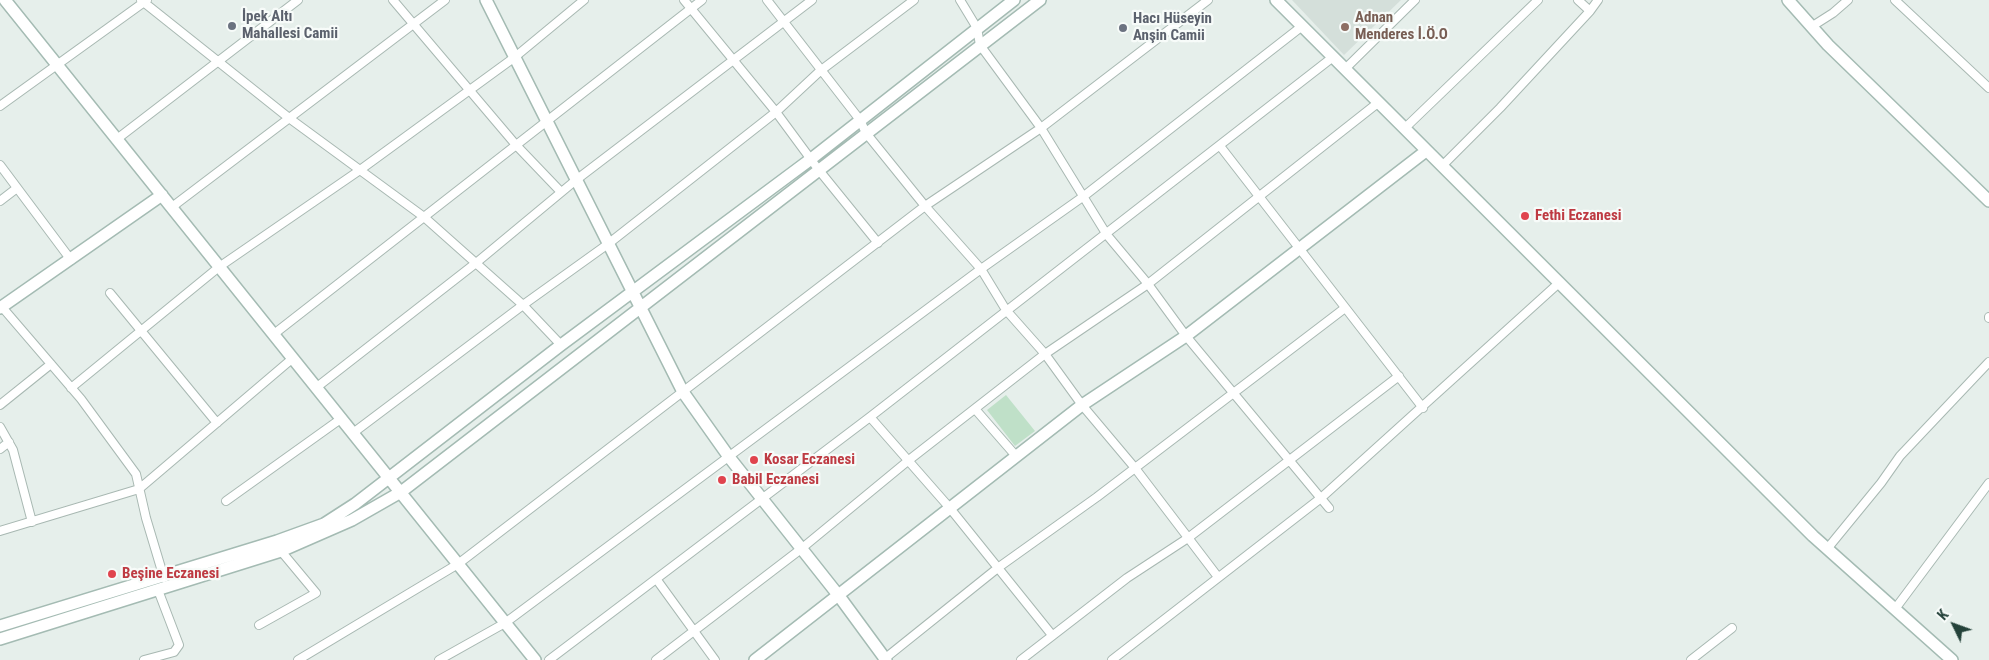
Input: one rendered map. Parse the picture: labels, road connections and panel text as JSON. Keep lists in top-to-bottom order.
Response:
{
  "places": [
    "İpek Altı Mahallesi Camii",
    "Adnan Menderes İ.Ö.O",
    "Hacı Hüseyin Anşin Camii",
    "Fethi Eczanesi",
    "Kosar Eczanesi",
    "Babil Eczanesi",
    "Beşine Eczanesi"
  ],
  "north": "top left"
}
